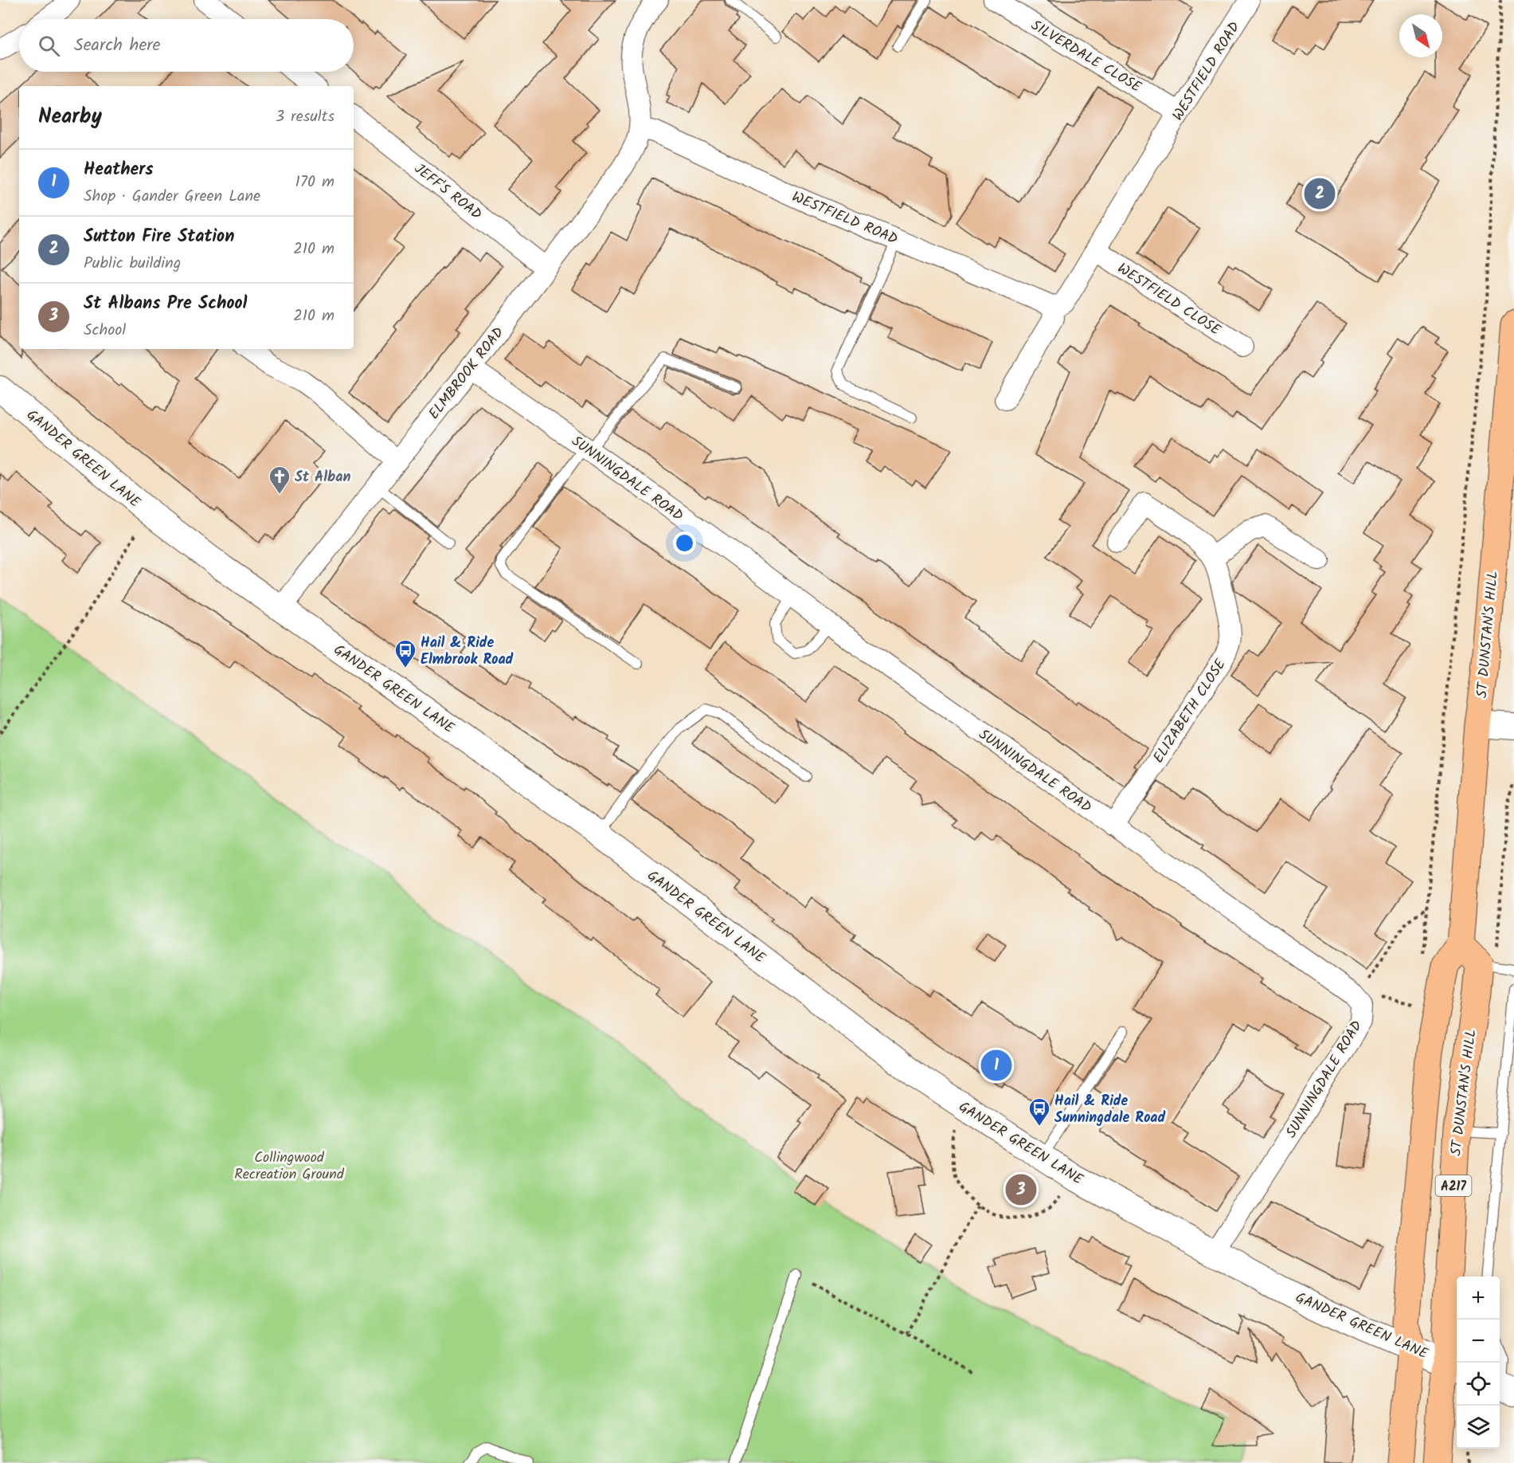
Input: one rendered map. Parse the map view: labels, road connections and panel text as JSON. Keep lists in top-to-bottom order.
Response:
{
  "streets": {
    "highway": ["ST DUNSTAN'S HILL", "A217"],
    "street": [
      "SILVERDALE CLOSE",
      "WESTFIELD ROAD",
      "JEFF'S ROAD",
      "WESTFIELD CLOSE",
      "ELMBROOK ROAD",
      "GANDER GREEN LANE",
      "SUNNINGDALE ROAD",
      "ELIZABETH CLOSE"
    ]
  },
  "crossings": [
    ["SILVERDALE CLOSE", "WESTFIELD ROAD"],
    ["WESTFIELD ROAD", "WESTFIELD CLOSE"],
    ["WESTFIELD ROAD", "ELMBROOK ROAD"],
    ["JEFF'S ROAD", "ELMBROOK ROAD"],
    ["ELMBROOK ROAD", "GANDER GREEN LANE"],
    ["ELMBROOK ROAD", "SUNNINGDALE ROAD"],
    ["GANDER GREEN LANE", "SUNNINGDALE ROAD"],
    ["GANDER GREEN LANE", "ST DUNSTAN'S HILL"],
    ["GANDER GREEN LANE", "A217"],
    ["SUNNINGDALE ROAD", "ELIZABETH CLOSE"],
    ["ST DUNSTAN'S HILL", "A217"]
  ],
  "parks": ["Collingwood Recreation Ground"],
  "places": {
    "church": ["St Alban"],
    "bus stop": ["Hail & Ride Elmbrook Road", "Hail & Ride Sunningdale Road"]
  },
  "north": "bottom right",
  "page": {
    "search": "Search here",
    "heading": ["Nearby", "3 results"],
    "list": [
      {
        "mark": "1",
        "name": "Heathers",
        "note": "Shop · Gander Green Lane",
        "value": "170 m"
      },
      {
        "mark": "2",
        "name": "Sutton Fire Station",
        "note": "Public building",
        "value": "210 m"
      },
      {
        "mark": "3",
        "name": "St Albans Pre School",
        "note": "School",
        "value": "210 m"
      }
    ],
    "pins": ["2", "1", "3"],
    "map_buttons": ["+", "−"]
  }
}
